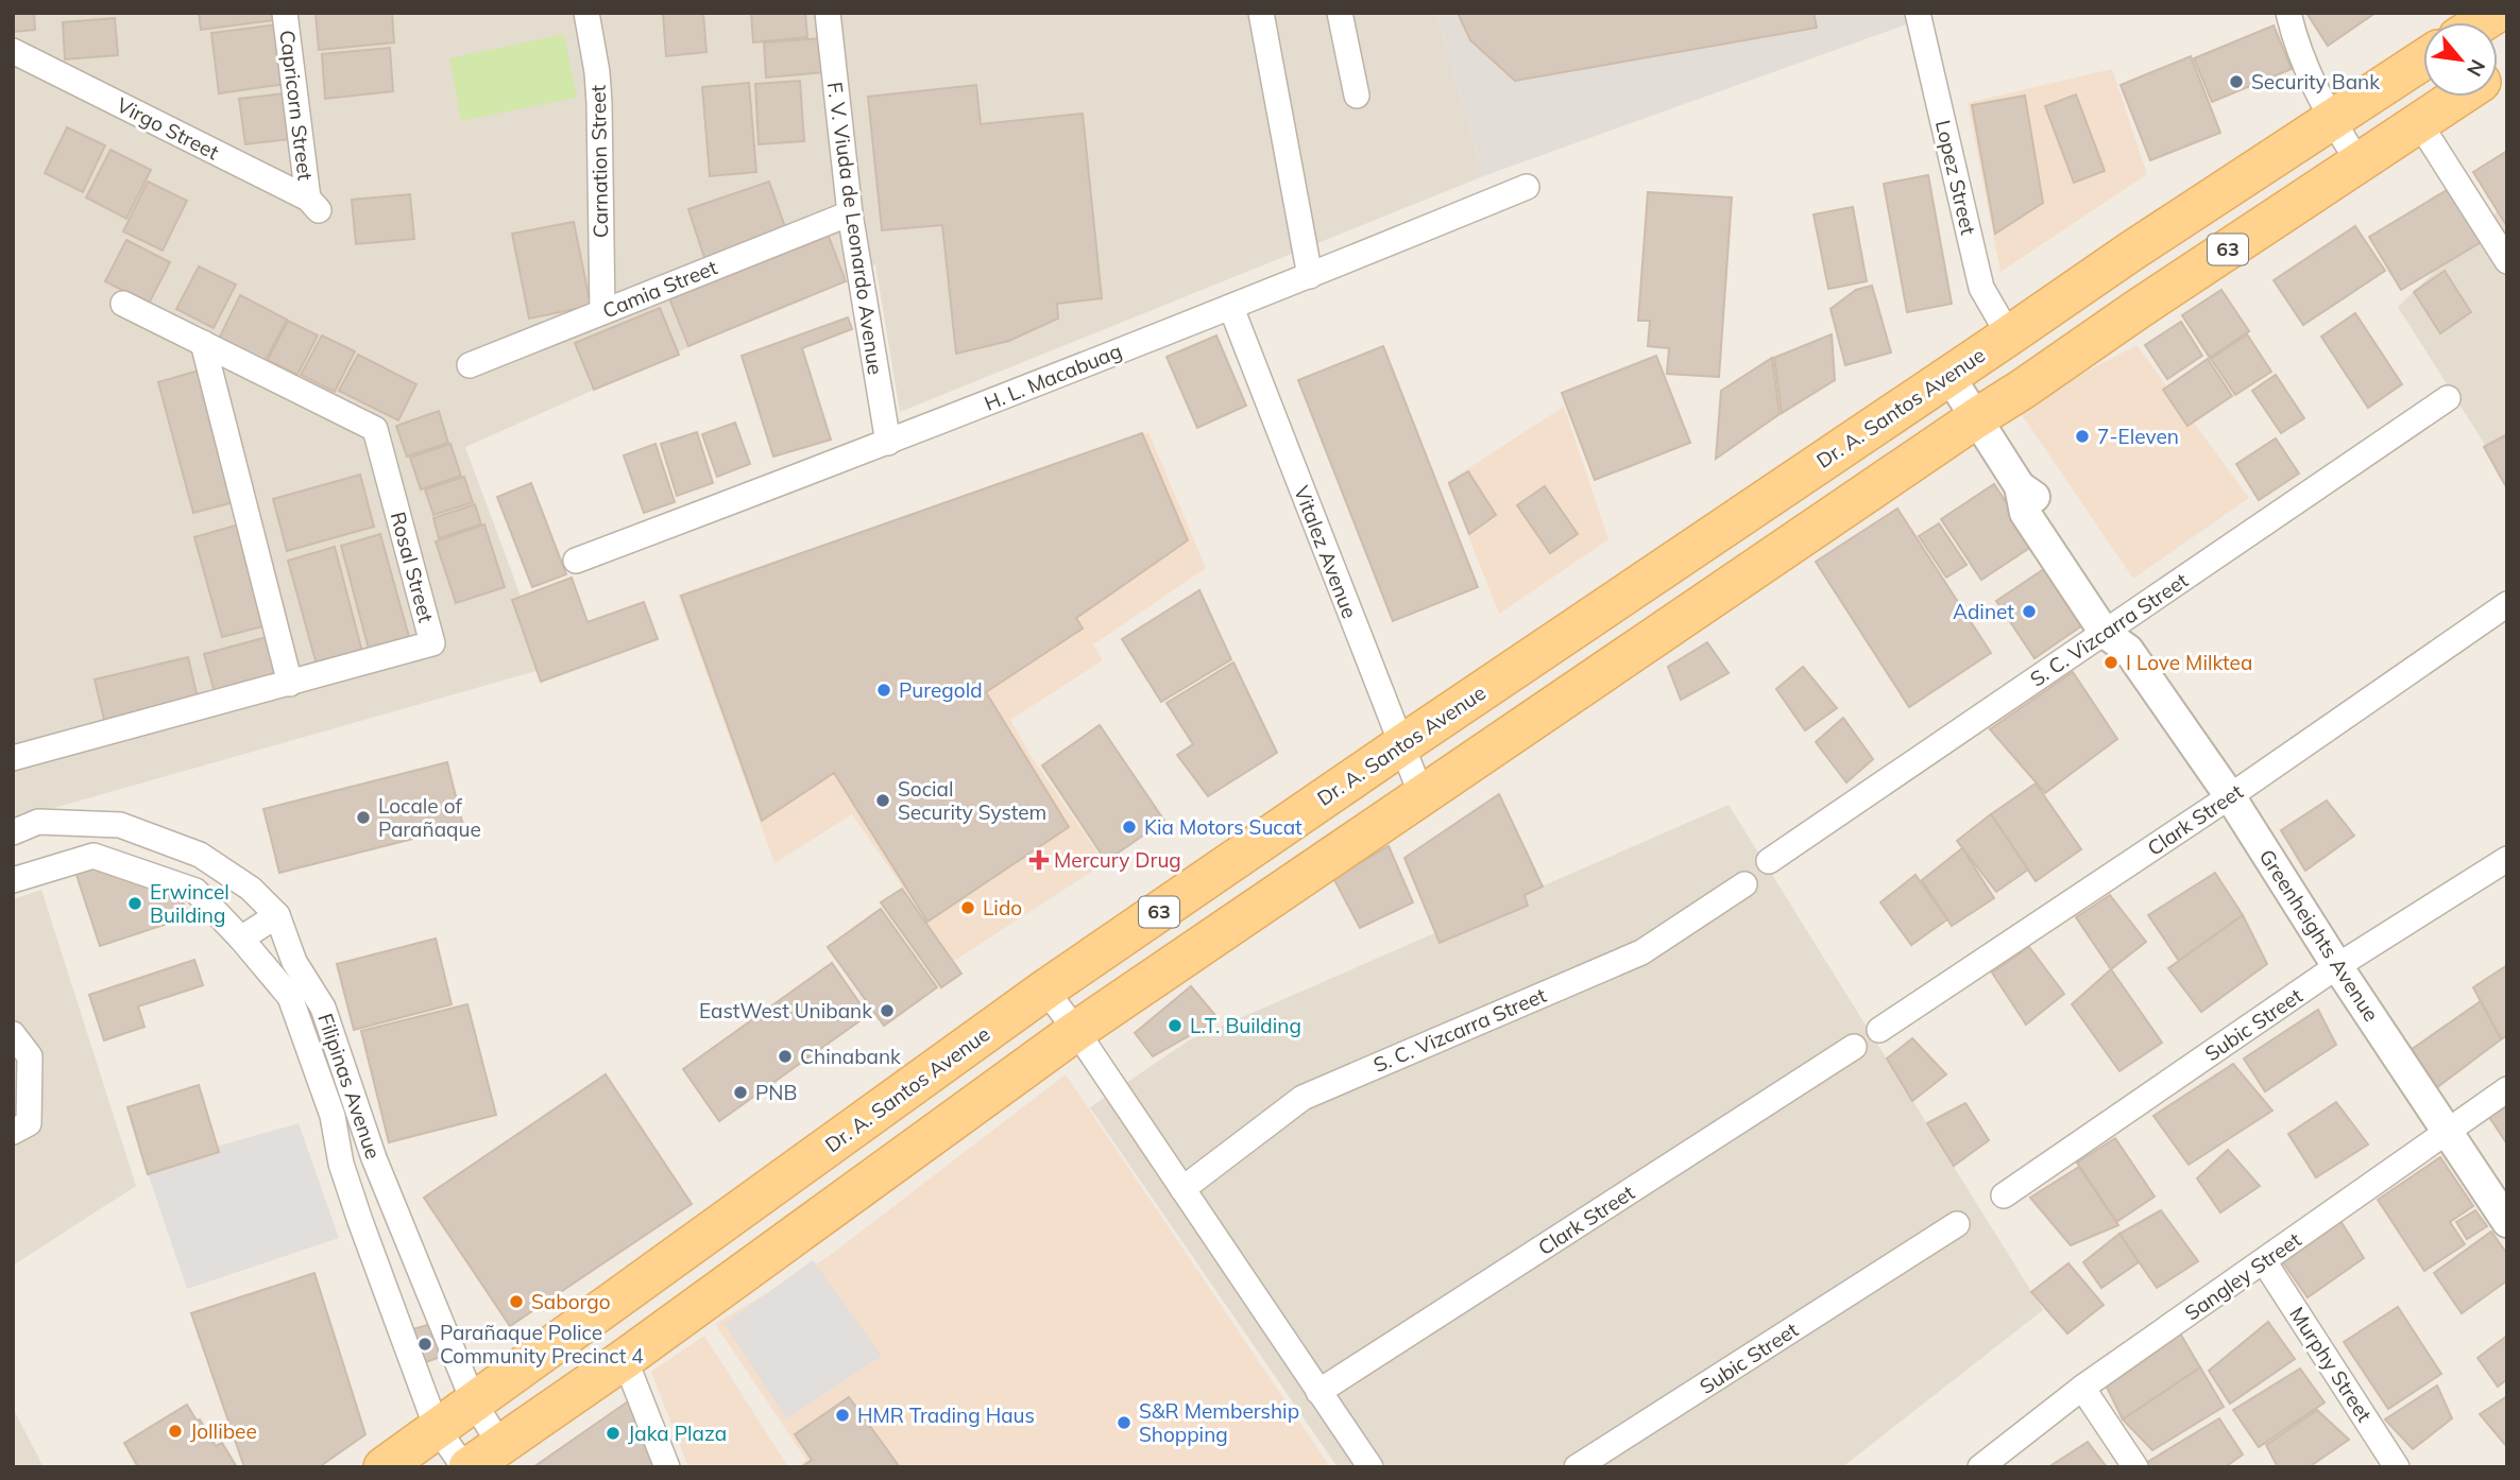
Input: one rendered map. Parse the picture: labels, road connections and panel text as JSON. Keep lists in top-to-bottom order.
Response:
{
  "streets": {
    "main road": ["63", "Dr. A. Santos Avenue"],
    "street": [
      "Capricorn Street",
      "Virgo Street",
      "Carnation Street",
      "Lopez Street",
      "F. V. Viuda de Leonardo Avenue",
      "Camia Street",
      "H. L. Macabuag",
      "Vitalez Avenue",
      "Rosal Street",
      "S. C. Vizcarra Street",
      "Clark Street",
      "Greenheights Avenue",
      "Subic Street",
      "Filipinas Avenue",
      "Sangley Street",
      "Murphy Street"
    ]
  },
  "crossings": [
    ["Capricorn Street", "Virgo Street"],
    ["Carnation Street", "Camia Street"],
    ["Lopez Street", "Dr. A. Santos Avenue"],
    ["F. V. Viuda de Leonardo Avenue", "Camia Street"],
    ["F. V. Viuda de Leonardo Avenue", "H. L. Macabuag"],
    ["63", "Vitalez Avenue"],
    ["63", "Greenheights Avenue"],
    ["63", "Filipinas Avenue"],
    ["H. L. Macabuag", "Vitalez Avenue"],
    ["Dr. A. Santos Avenue", "Vitalez Avenue"],
    ["Dr. A. Santos Avenue", "Greenheights Avenue"],
    ["Dr. A. Santos Avenue", "Filipinas Avenue"],
    ["S. C. Vizcarra Street", "Greenheights Avenue"],
    ["Clark Street", "Greenheights Avenue"],
    ["Greenheights Avenue", "Subic Street"],
    ["Greenheights Avenue", "Sangley Street"],
    ["Sangley Street", "Murphy Street"]
  ],
  "places": {
    "other": [
      "Security Bank",
      "7-Eleven",
      "Adinet",
      "I Love Milktea",
      "Puregold",
      "Social Security System",
      "Locale of Parañaque",
      "Kia Motors Sucat",
      "Erwincel Building",
      "Lido",
      "EastWest Unibank",
      "L.T. Building",
      "Chinabank",
      "PNB",
      "Saborgo",
      "Parañaque Police Community Precinct 4",
      "HMR Trading Haus",
      "S&R Membership Shopping",
      "Jollibee",
      "Jaka Plaza"
    ],
    "health": ["Mercury Drug"]
  },
  "north": "bottom right"
}
